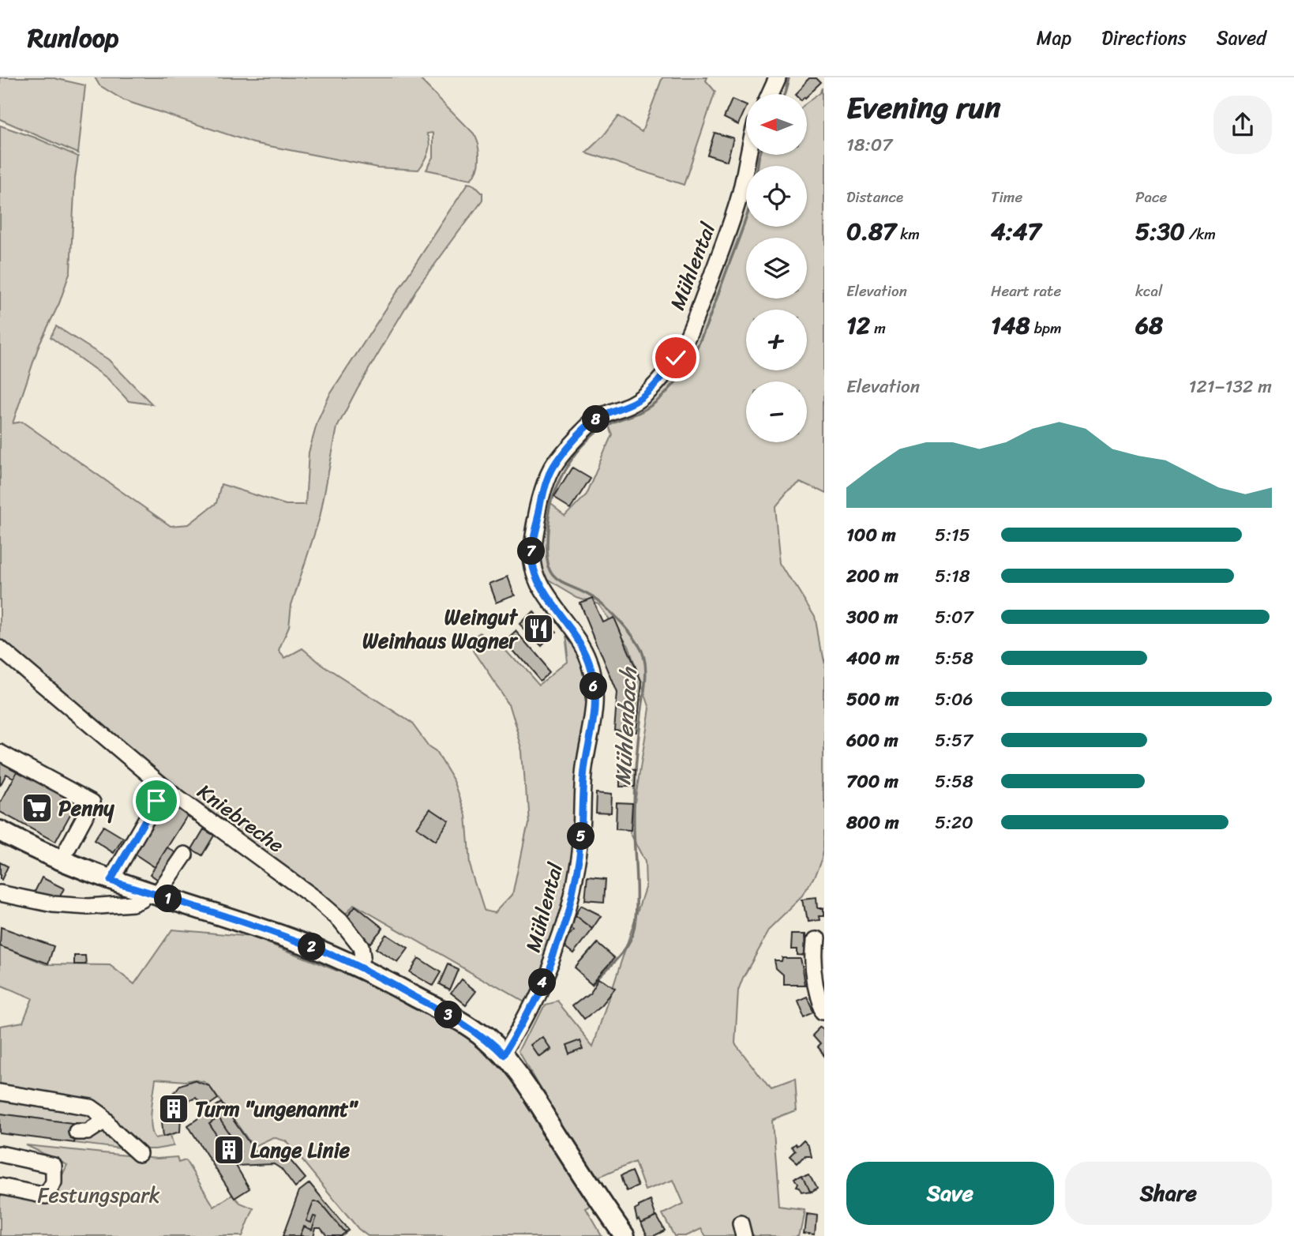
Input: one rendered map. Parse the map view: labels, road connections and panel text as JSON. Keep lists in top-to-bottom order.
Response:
{
  "streets": {
    "street": ["Mühlental", "Kniebreche"]
  },
  "water": ["Mühlenbach"],
  "parks": ["Festungspark"],
  "places": {
    "restaurant": ["Weingut Weinhaus Wagner"],
    "supermarket": ["Penny"],
    "building": ["Turm \"ungenannt\"", "Lange Linie"]
  },
  "north": "left",
  "page": {
    "header": "Runloop",
    "nav": ["Map", "Directions", "Saved"],
    "heading": ["Evening run", "18:07"],
    "map_buttons": ["+", "−"],
    "stats": [
      ["Distance", "0.87 km"],
      ["Time", "4:47"],
      ["Pace", "5:30 /km"],
      ["Elevation", "12 m"],
      ["Heart rate", "148 bpm"],
      ["kcal", "68"]
    ],
    "chart": ["Elevation", "121–132 m"],
    "pins": [
      "8",
      "7",
      "6",
      "5",
      "1",
      "2",
      "4",
      "3"
    ],
    "list": [
      {
        "name": "100 m",
        "note": "5:15"
      },
      {
        "name": "200 m",
        "note": "5:18"
      },
      {
        "name": "300 m",
        "note": "5:07"
      },
      {
        "name": "400 m",
        "note": "5:58"
      },
      {
        "name": "500 m",
        "note": "5:06"
      },
      {
        "name": "600 m",
        "note": "5:57"
      },
      {
        "name": "700 m",
        "note": "5:58"
      },
      {
        "name": "800 m",
        "note": "5:20"
      }
    ],
    "buttons": ["Save", "Share"]
  }
}
